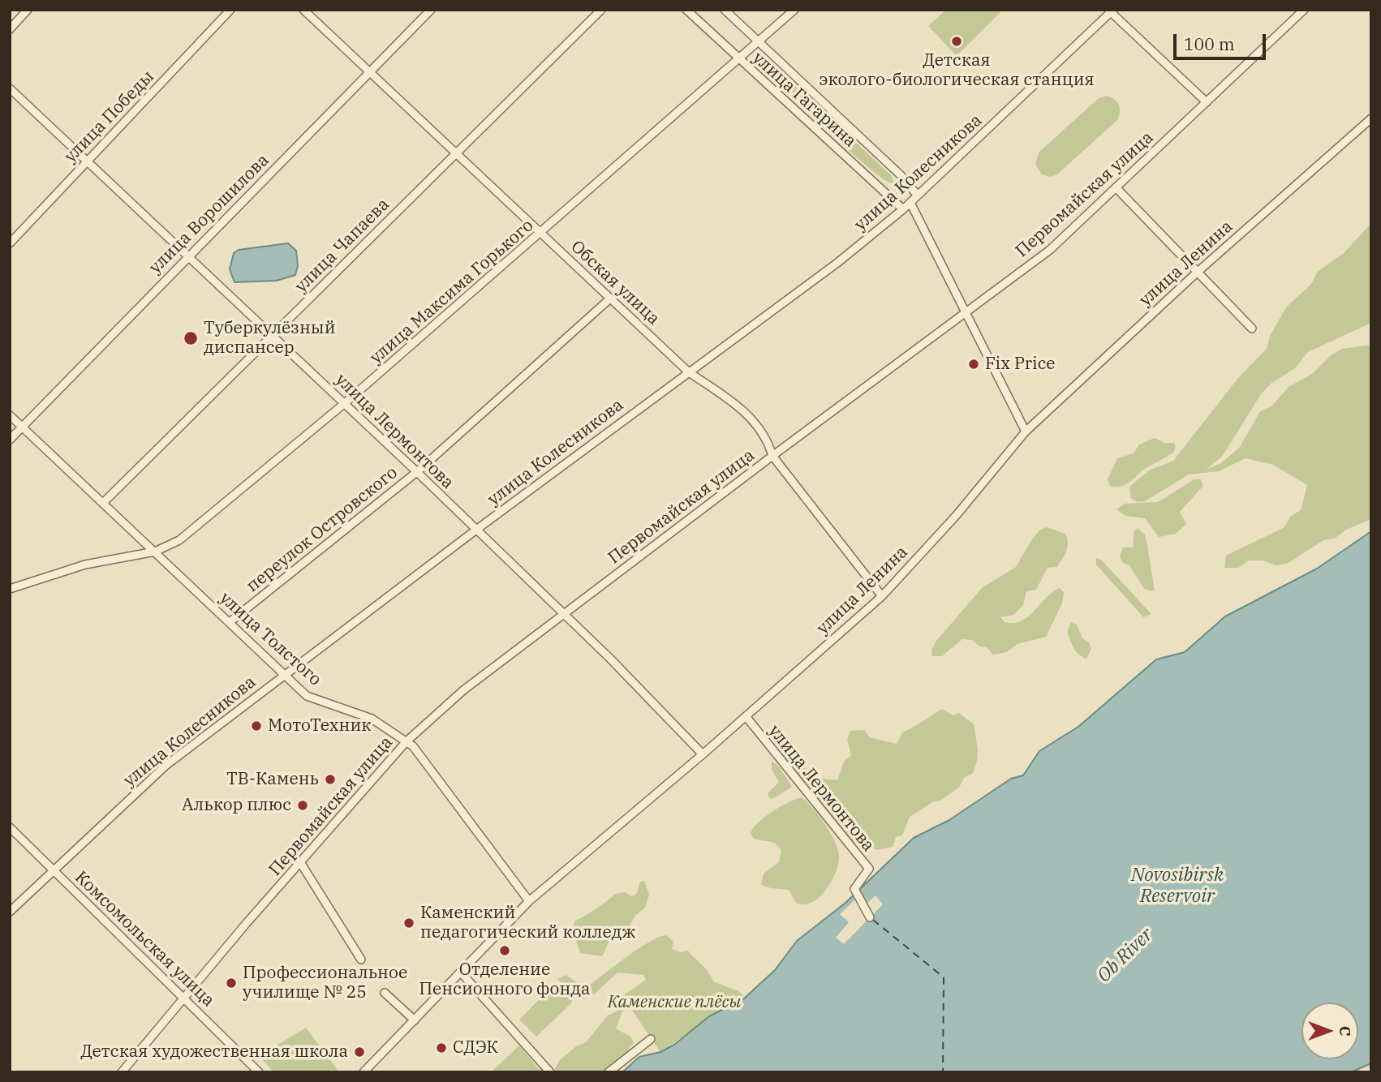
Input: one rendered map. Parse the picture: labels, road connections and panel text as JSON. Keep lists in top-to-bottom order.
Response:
{
  "streets": {
    "street": [
      "улица Гагарина",
      "улица Победы",
      "улица Колесникова",
      "Первомайская улица",
      "улица Ворошилова",
      "улица Чапаева",
      "улица Ленина",
      "Обская улица",
      "улица Максима Горького",
      "улица Лермонтова",
      "переулок Островского",
      "улица Толстого",
      "Комсомольская улица"
    ]
  },
  "crossings": [
    ["улица Гагарина", "улица Колесникова"],
    ["улица Гагарина", "улица Максима Горького"],
    ["улица Победы", "улица Лермонтова"],
    ["улица Колесникова", "Обская улица"],
    ["улица Колесникова", "улица Лермонтова"],
    ["улица Колесникова", "улица Толстого"],
    ["улица Колесникова", "Комсомольская улица"],
    ["Первомайская улица", "Обская улица"],
    ["Первомайская улица", "улица Лермонтова"],
    ["Первомайская улица", "улица Толстого"],
    ["Первомайская улица", "Комсомольская улица"],
    ["улица Ворошилова", "Обская улица"],
    ["улица Ворошилова", "улица Лермонтова"],
    ["улица Ворошилова", "улица Толстого"],
    ["улица Чапаева", "Обская улица"],
    ["улица Чапаева", "улица Лермонтова"],
    ["улица Чапаева", "улица Толстого"],
    ["улица Ленина", "Обская улица"],
    ["улица Ленина", "улица Лермонтова"],
    ["улица Ленина", "улица Толстого"],
    ["Обская улица", "улица Максима Горького"],
    ["Обская улица", "переулок Островского"],
    ["улица Максима Горького", "улица Лермонтова"],
    ["улица Максима Горького", "улица Толстого"],
    ["улица Лермонтова", "переулок Островского"],
    ["переулок Островского", "улица Толстого"]
  ],
  "water": ["Novosibirsk Reservoir", "Ob River"],
  "parks": ["Каменские плёсы"],
  "places": [
    "Детская эколого-биологическая станция",
    "Туберкулёзный диспансер",
    "Fix Price",
    "МотоТехник",
    "ТВ-Камень",
    "Алькор плюс",
    "Каменский педагогический колледж",
    "Отделение Пенсионного фонда",
    "Профессиональное училище № 25",
    "СДЭК",
    "Детская художественная школа"
  ],
  "scale_bar": "100 m",
  "north": "right"
}
